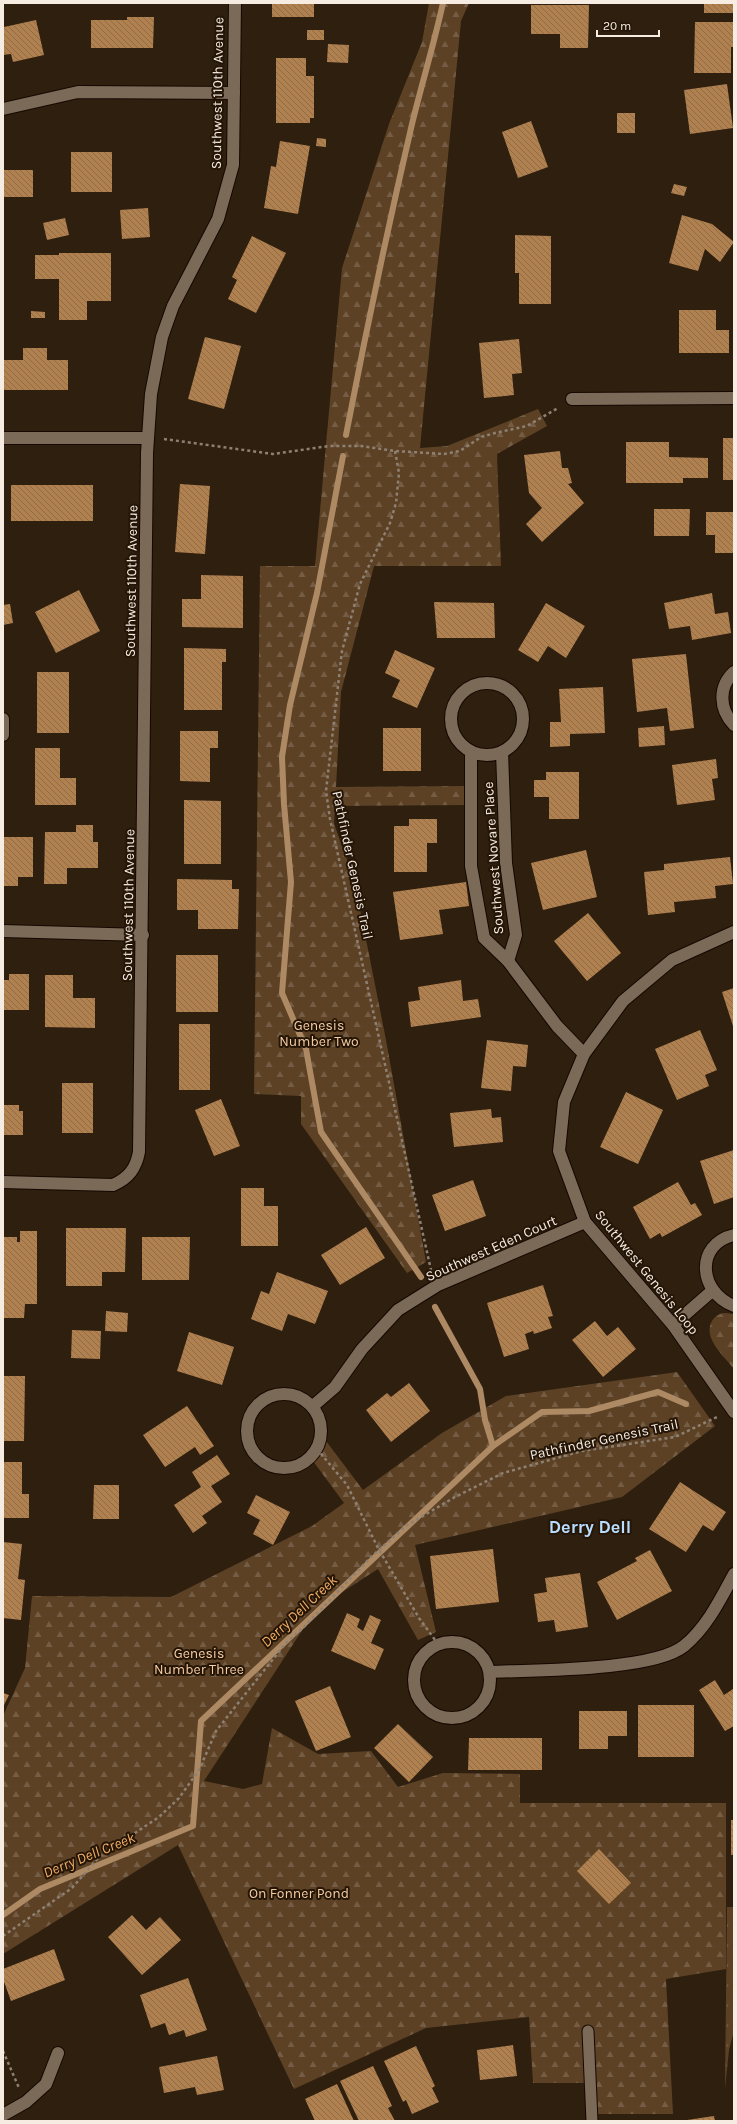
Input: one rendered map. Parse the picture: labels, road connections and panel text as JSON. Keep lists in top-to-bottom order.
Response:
{
  "streets": {
    "street": [
      "Southwest 110th Avenue",
      "Southwest Novare Place",
      "Southwest Eden Court",
      "Southwest Genesis Loop"
    ],
    "path": ["Pathfinder Genesis Trail"]
  },
  "crossings": [
    ["Southwest Novare Place", "Southwest Genesis Loop"],
    ["Pathfinder Genesis Trail", "Southwest Eden Court"],
    ["Southwest Eden Court", "Southwest Genesis Loop"]
  ],
  "districts": ["Derry Dell"],
  "water": ["Derry Dell Creek"],
  "parks": ["Genesis Number Two", "Genesis Number Three", "On Fonner Pond"],
  "scale_bar": "20 m"
}
